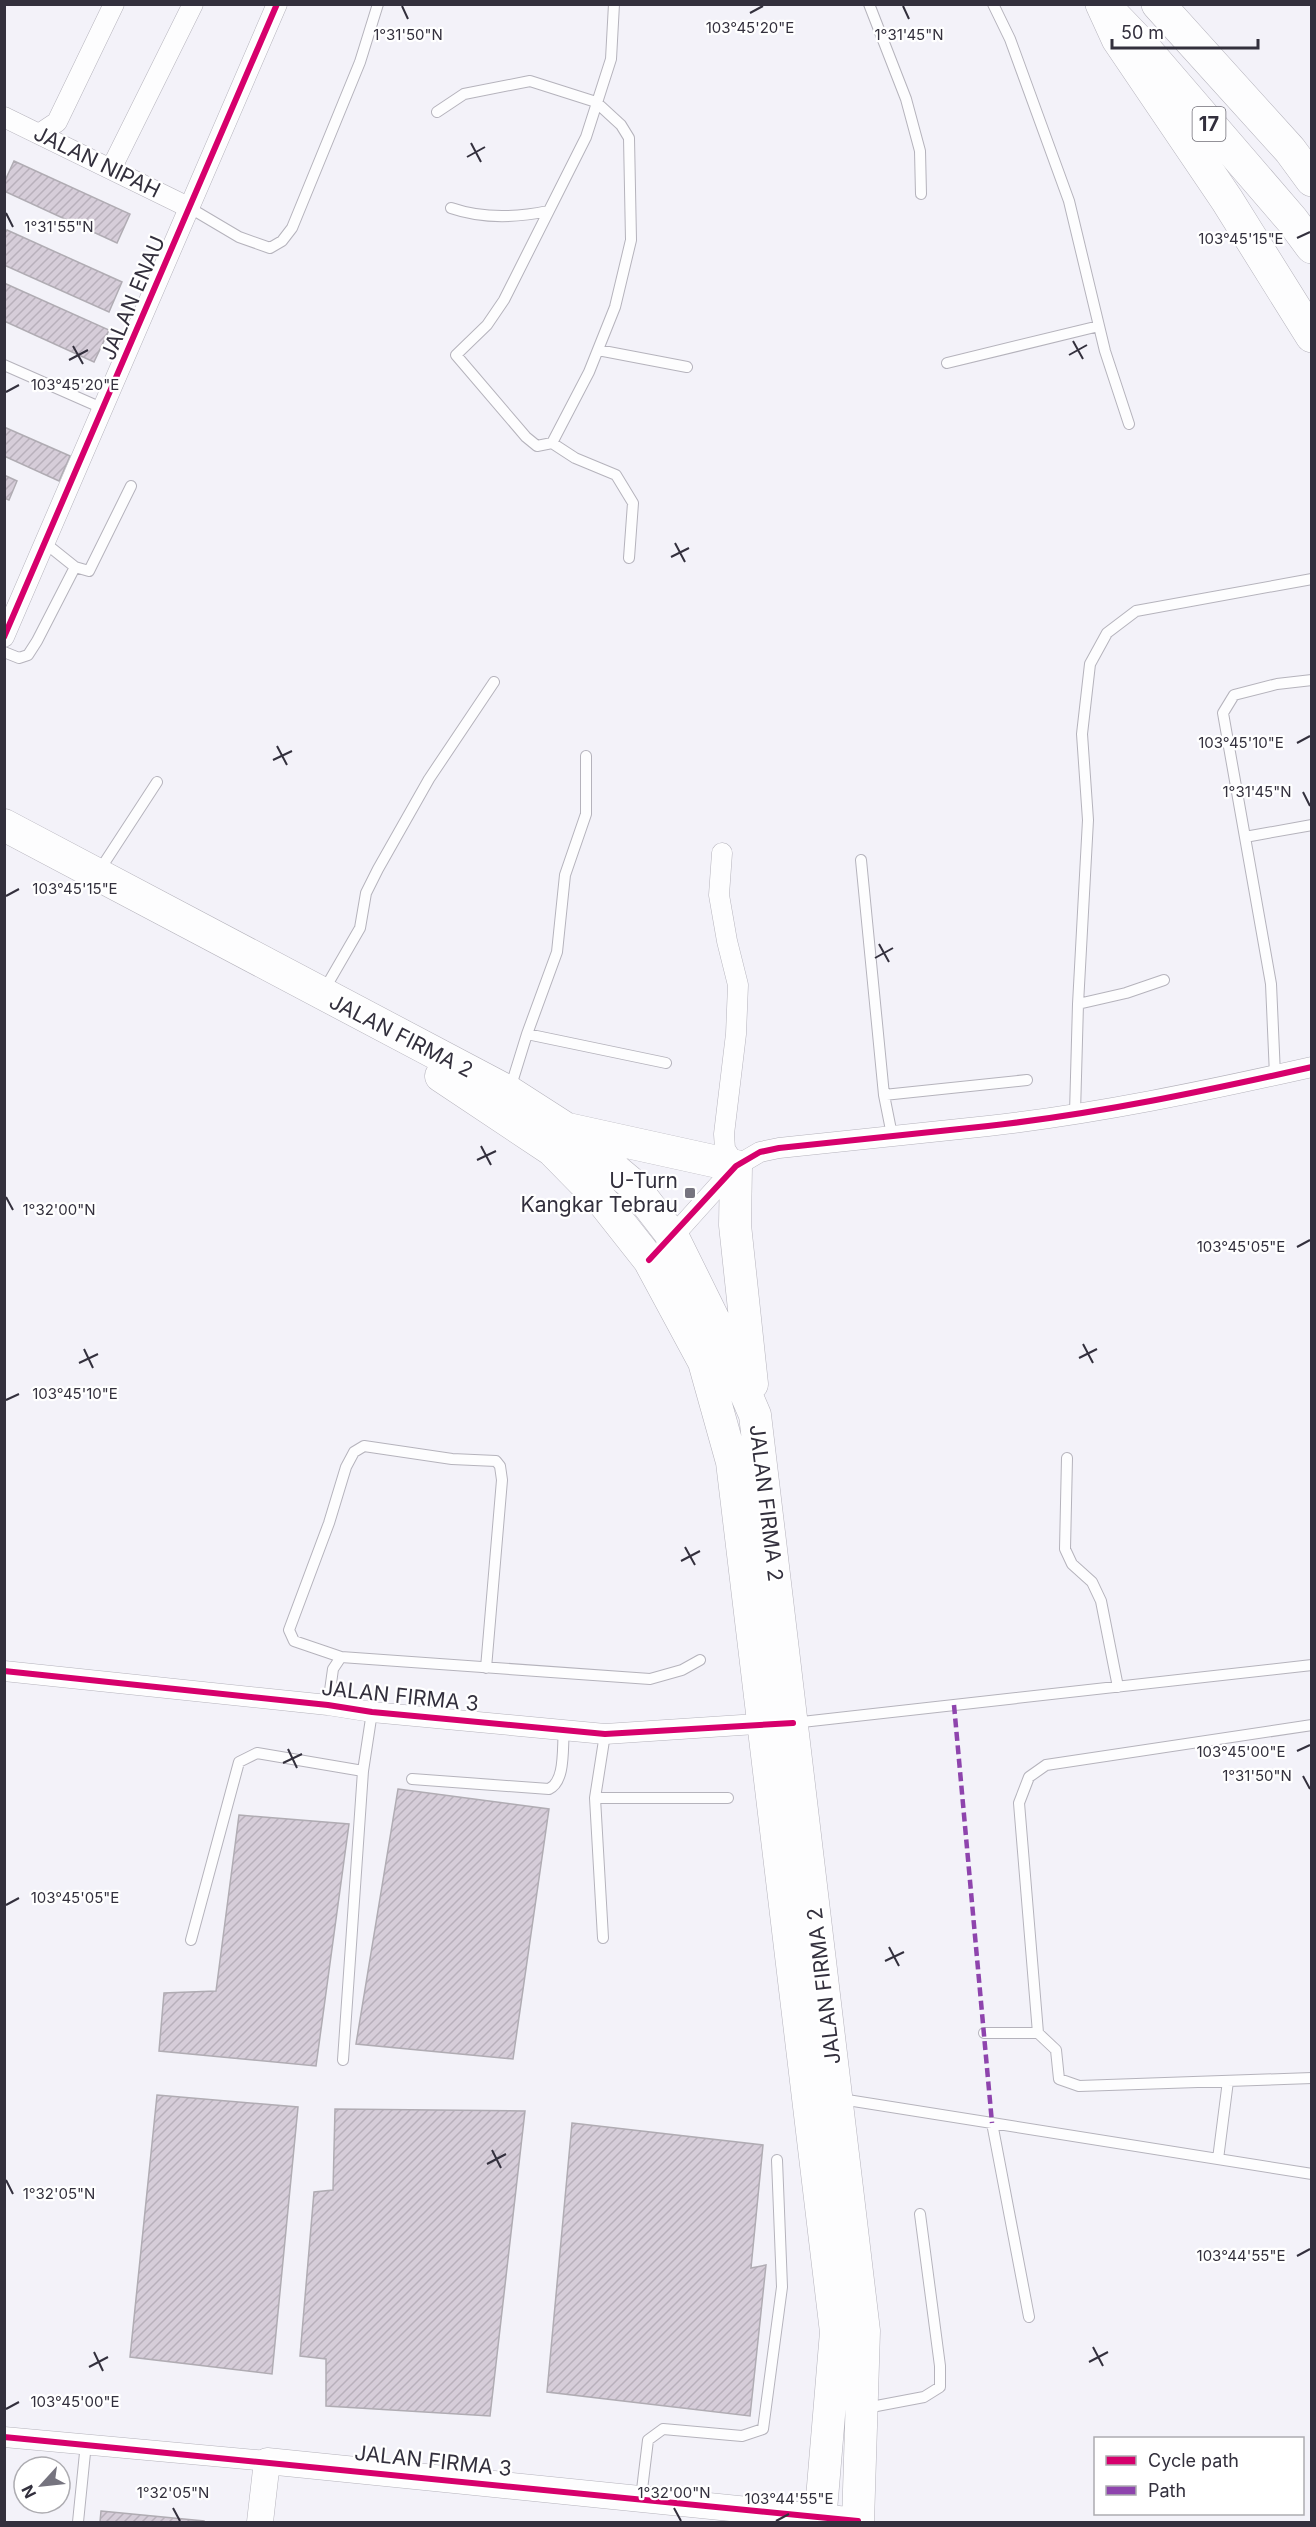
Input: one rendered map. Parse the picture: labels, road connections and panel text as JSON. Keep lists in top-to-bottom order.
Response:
{
  "streets": {
    "highway": ["17"],
    "main road": ["JALAN FIRMA 2"],
    "street": ["JALAN NIPAH", "JALAN ENAU", "JALAN FIRMA 3"]
  },
  "crossings": [
    ["JALAN NIPAH", "JALAN ENAU"],
    ["JALAN FIRMA 2", "JALAN FIRMA 3"]
  ],
  "places": {
    "transit": ["U-Turn Kangkar Tebrau"]
  },
  "legend": ["Cycle path", "Path"],
  "scale_bar": "50 m",
  "north": "bottom left",
  "coordinates": [
    "103°45'20\"E",
    "1°31'50\"N",
    "1°31'45\"N",
    "1°31'55\"N",
    "103°45'15\"E",
    "103°45'10\"E",
    "1°32'00\"N",
    "103°45'05\"E",
    "103°45'00\"E",
    "1°32'05\"N",
    "103°44'55\"E"
  ]
}
